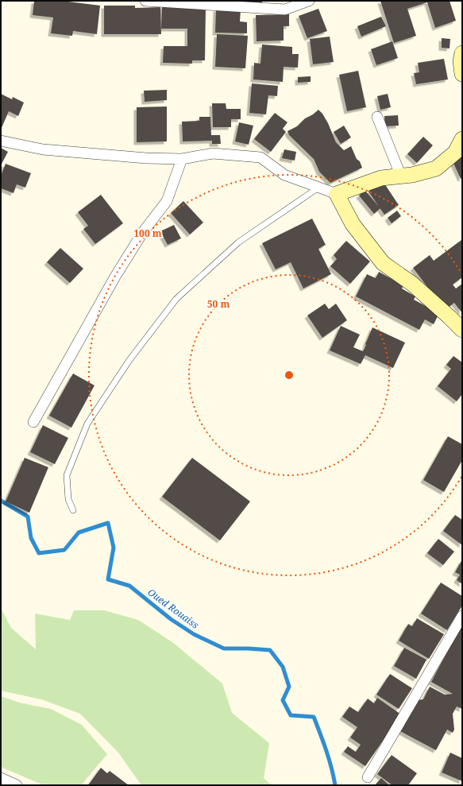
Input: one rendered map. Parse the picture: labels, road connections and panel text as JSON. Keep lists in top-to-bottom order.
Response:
{
  "water": ["Oued Rouaiss"],
  "rings": ["100 m", "50 m"]
}
